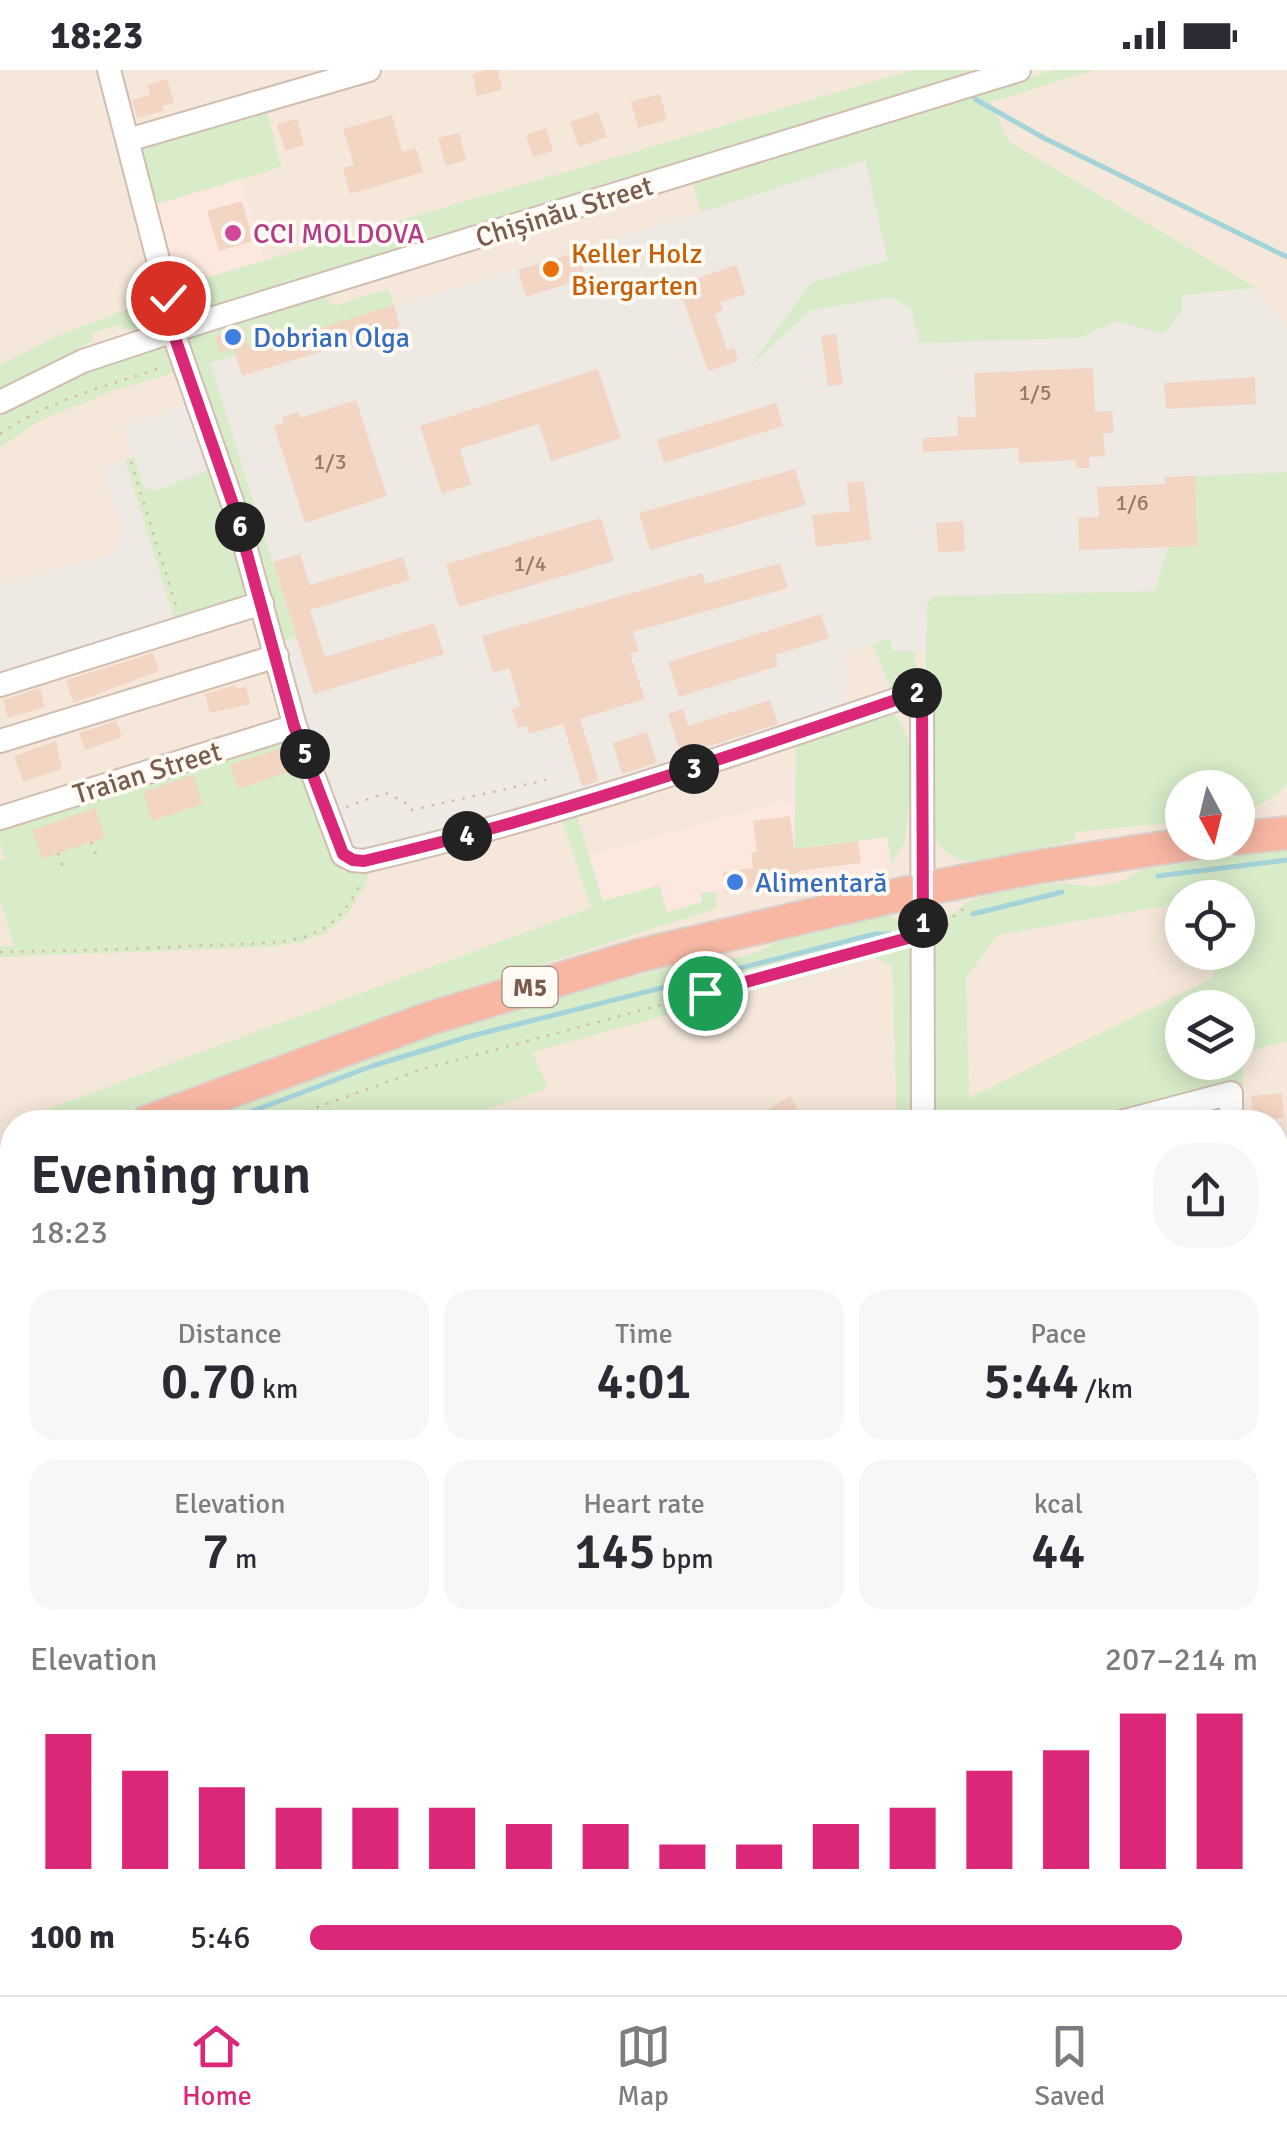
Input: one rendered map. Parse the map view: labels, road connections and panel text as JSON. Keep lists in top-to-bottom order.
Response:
{
  "streets": {
    "highway": ["M5"],
    "street": ["Chișinău Street", "Traian Street"]
  },
  "places": [
    "CCI MOLDOVA",
    "Keller Holz Biergarten",
    "Dobrian Olga",
    "Alimentară"
  ],
  "house_numbers": [
    "1/5",
    "1/3",
    "1/6",
    "1/4"
  ],
  "north": "bottom",
  "page": {
    "status": "18:23",
    "pins": [
      "6",
      "2",
      "5",
      "3",
      "4",
      "1"
    ],
    "heading": ["Evening run", "18:23"],
    "stats": [
      ["Distance", "0.70 km"],
      ["Time", "4:01"],
      ["Pace", "5:44 /km"],
      ["Elevation", "7 m"],
      ["Heart rate", "145 bpm"],
      ["kcal", "44"]
    ],
    "chart": ["Elevation", "207–214 m"],
    "list": [
      {
        "name": "100 m",
        "note": "5:46"
      }
    ],
    "tabs": ["Home", "Map", "Saved"]
  }
}
